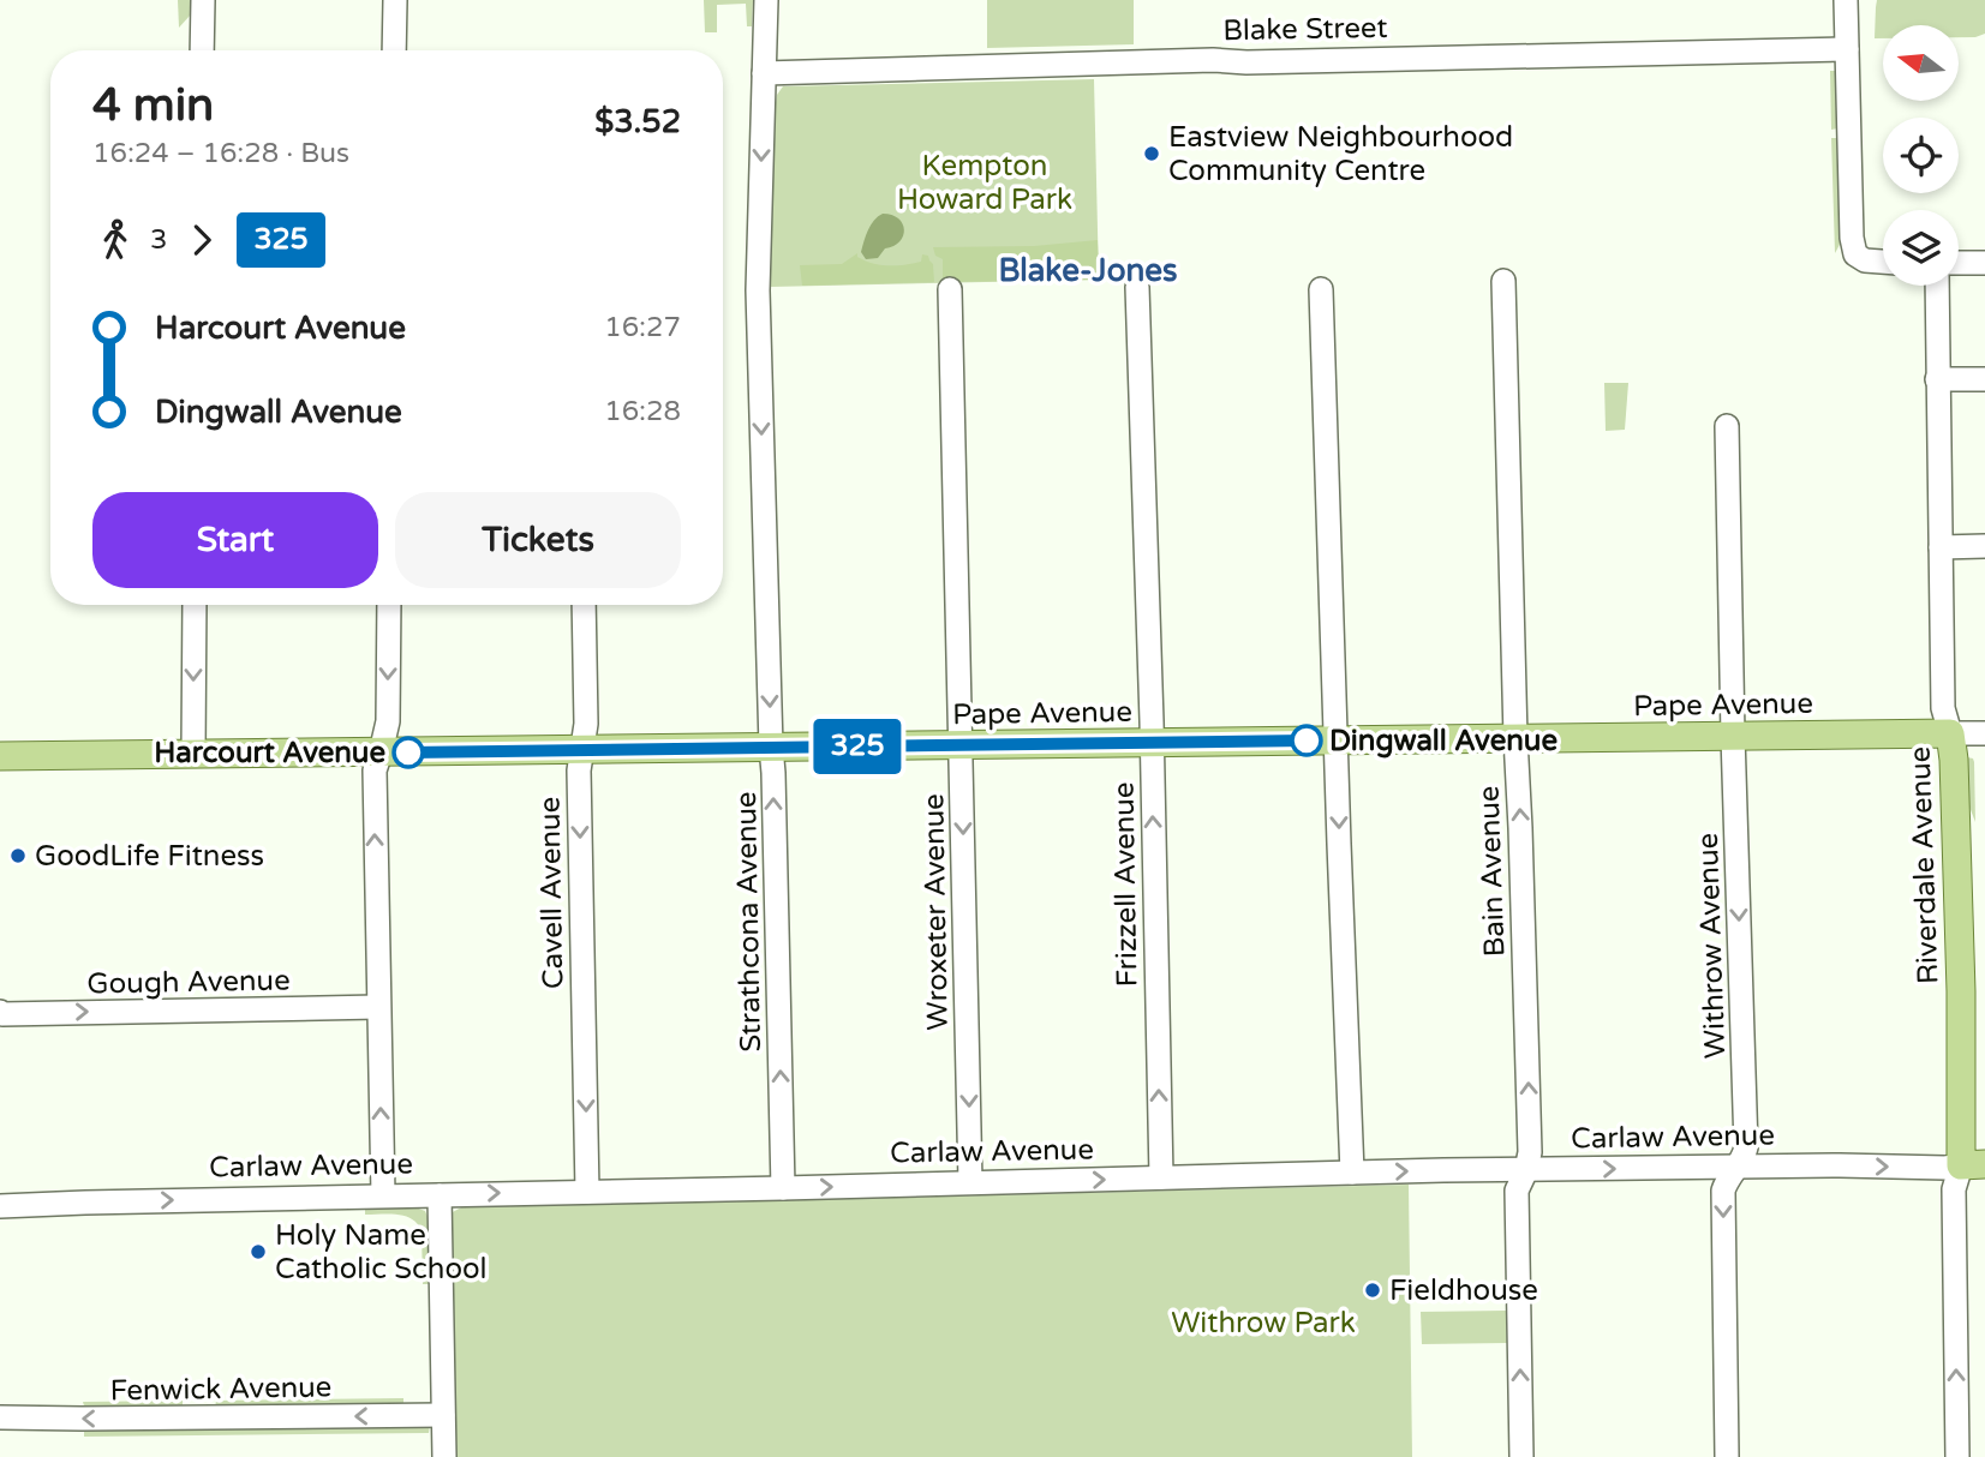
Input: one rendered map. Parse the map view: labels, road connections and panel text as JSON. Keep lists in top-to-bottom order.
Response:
{
  "streets": {
    "main road": ["Pape Avenue", "Riverdale Avenue"],
    "street": [
      "Blake Street",
      "Bain Avenue",
      "Frizzell Avenue",
      "Cavell Avenue",
      "Wroxeter Avenue",
      "Strathcona Avenue",
      "Withrow Avenue",
      "Gough Avenue",
      "Carlaw Avenue",
      "Fenwick Avenue"
    ]
  },
  "crossings": [
    ["Blake Street", "Strathcona Avenue"],
    ["Pape Avenue", "Riverdale Avenue"],
    ["Pape Avenue", "Bain Avenue"],
    ["Pape Avenue", "Frizzell Avenue"],
    ["Pape Avenue", "Cavell Avenue"],
    ["Pape Avenue", "Wroxeter Avenue"],
    ["Pape Avenue", "Strathcona Avenue"],
    ["Pape Avenue", "Withrow Avenue"],
    ["Riverdale Avenue", "Carlaw Avenue"],
    ["Bain Avenue", "Carlaw Avenue"],
    ["Frizzell Avenue", "Carlaw Avenue"],
    ["Cavell Avenue", "Carlaw Avenue"],
    ["Wroxeter Avenue", "Carlaw Avenue"],
    ["Strathcona Avenue", "Carlaw Avenue"],
    ["Withrow Avenue", "Carlaw Avenue"]
  ],
  "one_way": [
    "Wroxeter Avenue",
    "Withrow Avenue",
    "Gough Avenue",
    "Carlaw Avenue",
    "Fenwick Avenue"
  ],
  "districts": ["Blake-Jones"],
  "parks": ["Kempton Howard Park", "Withrow Park"],
  "places": [
    "Eastview Neighbourhood Community Centre",
    "Dingwall Avenue",
    "Harcourt Avenue",
    "GoodLife Fitness",
    "Holy Name Catholic School",
    "Fieldhouse"
  ],
  "lines": ["bus line 325"],
  "north": "left",
  "page": {
    "on_map": "325",
    "heading": ["4 min", "16:24 – 16:28 · Bus", "$3.52"],
    "legs": ["3", "325"],
    "list": [
      {
        "name": "Harcourt Avenue",
        "value": "16:27"
      },
      {
        "name": "Dingwall Avenue",
        "value": "16:28"
      }
    ],
    "buttons": ["Start", "Tickets"]
  }
}
